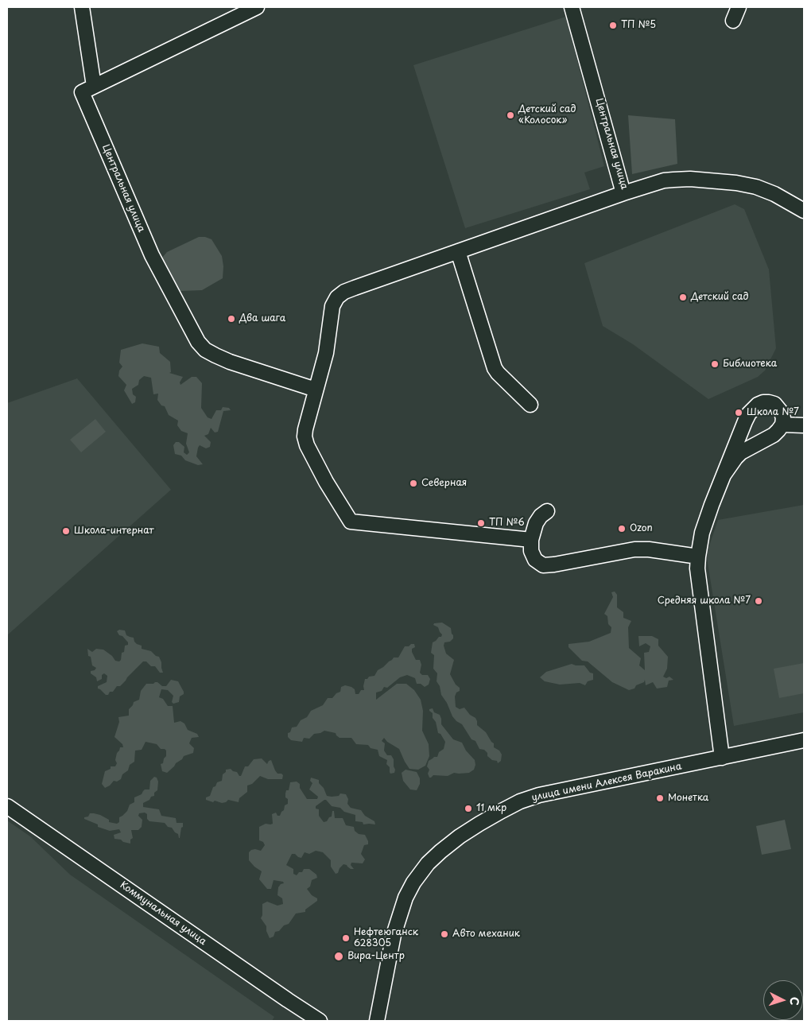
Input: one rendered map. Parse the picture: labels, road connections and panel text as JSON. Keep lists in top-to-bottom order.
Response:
{
  "streets": {
    "street": ["Центральная улица", "улица имени Алексея Варакина", "Коммунальная улица"]
  },
  "places": [
    "ТП №5",
    "Детский сад «Колосок»",
    "Детский сад",
    "Два шага",
    "Библиотека",
    "Школа №7",
    "Северная",
    "ТП №6",
    "Ozon",
    "Школа-интернат",
    "Средняя школа №7",
    "Монетка",
    "11 мкр",
    "Авто механик",
    "Нефтеюганск 628305",
    "Вира-Центр"
  ],
  "north": "right"
}
